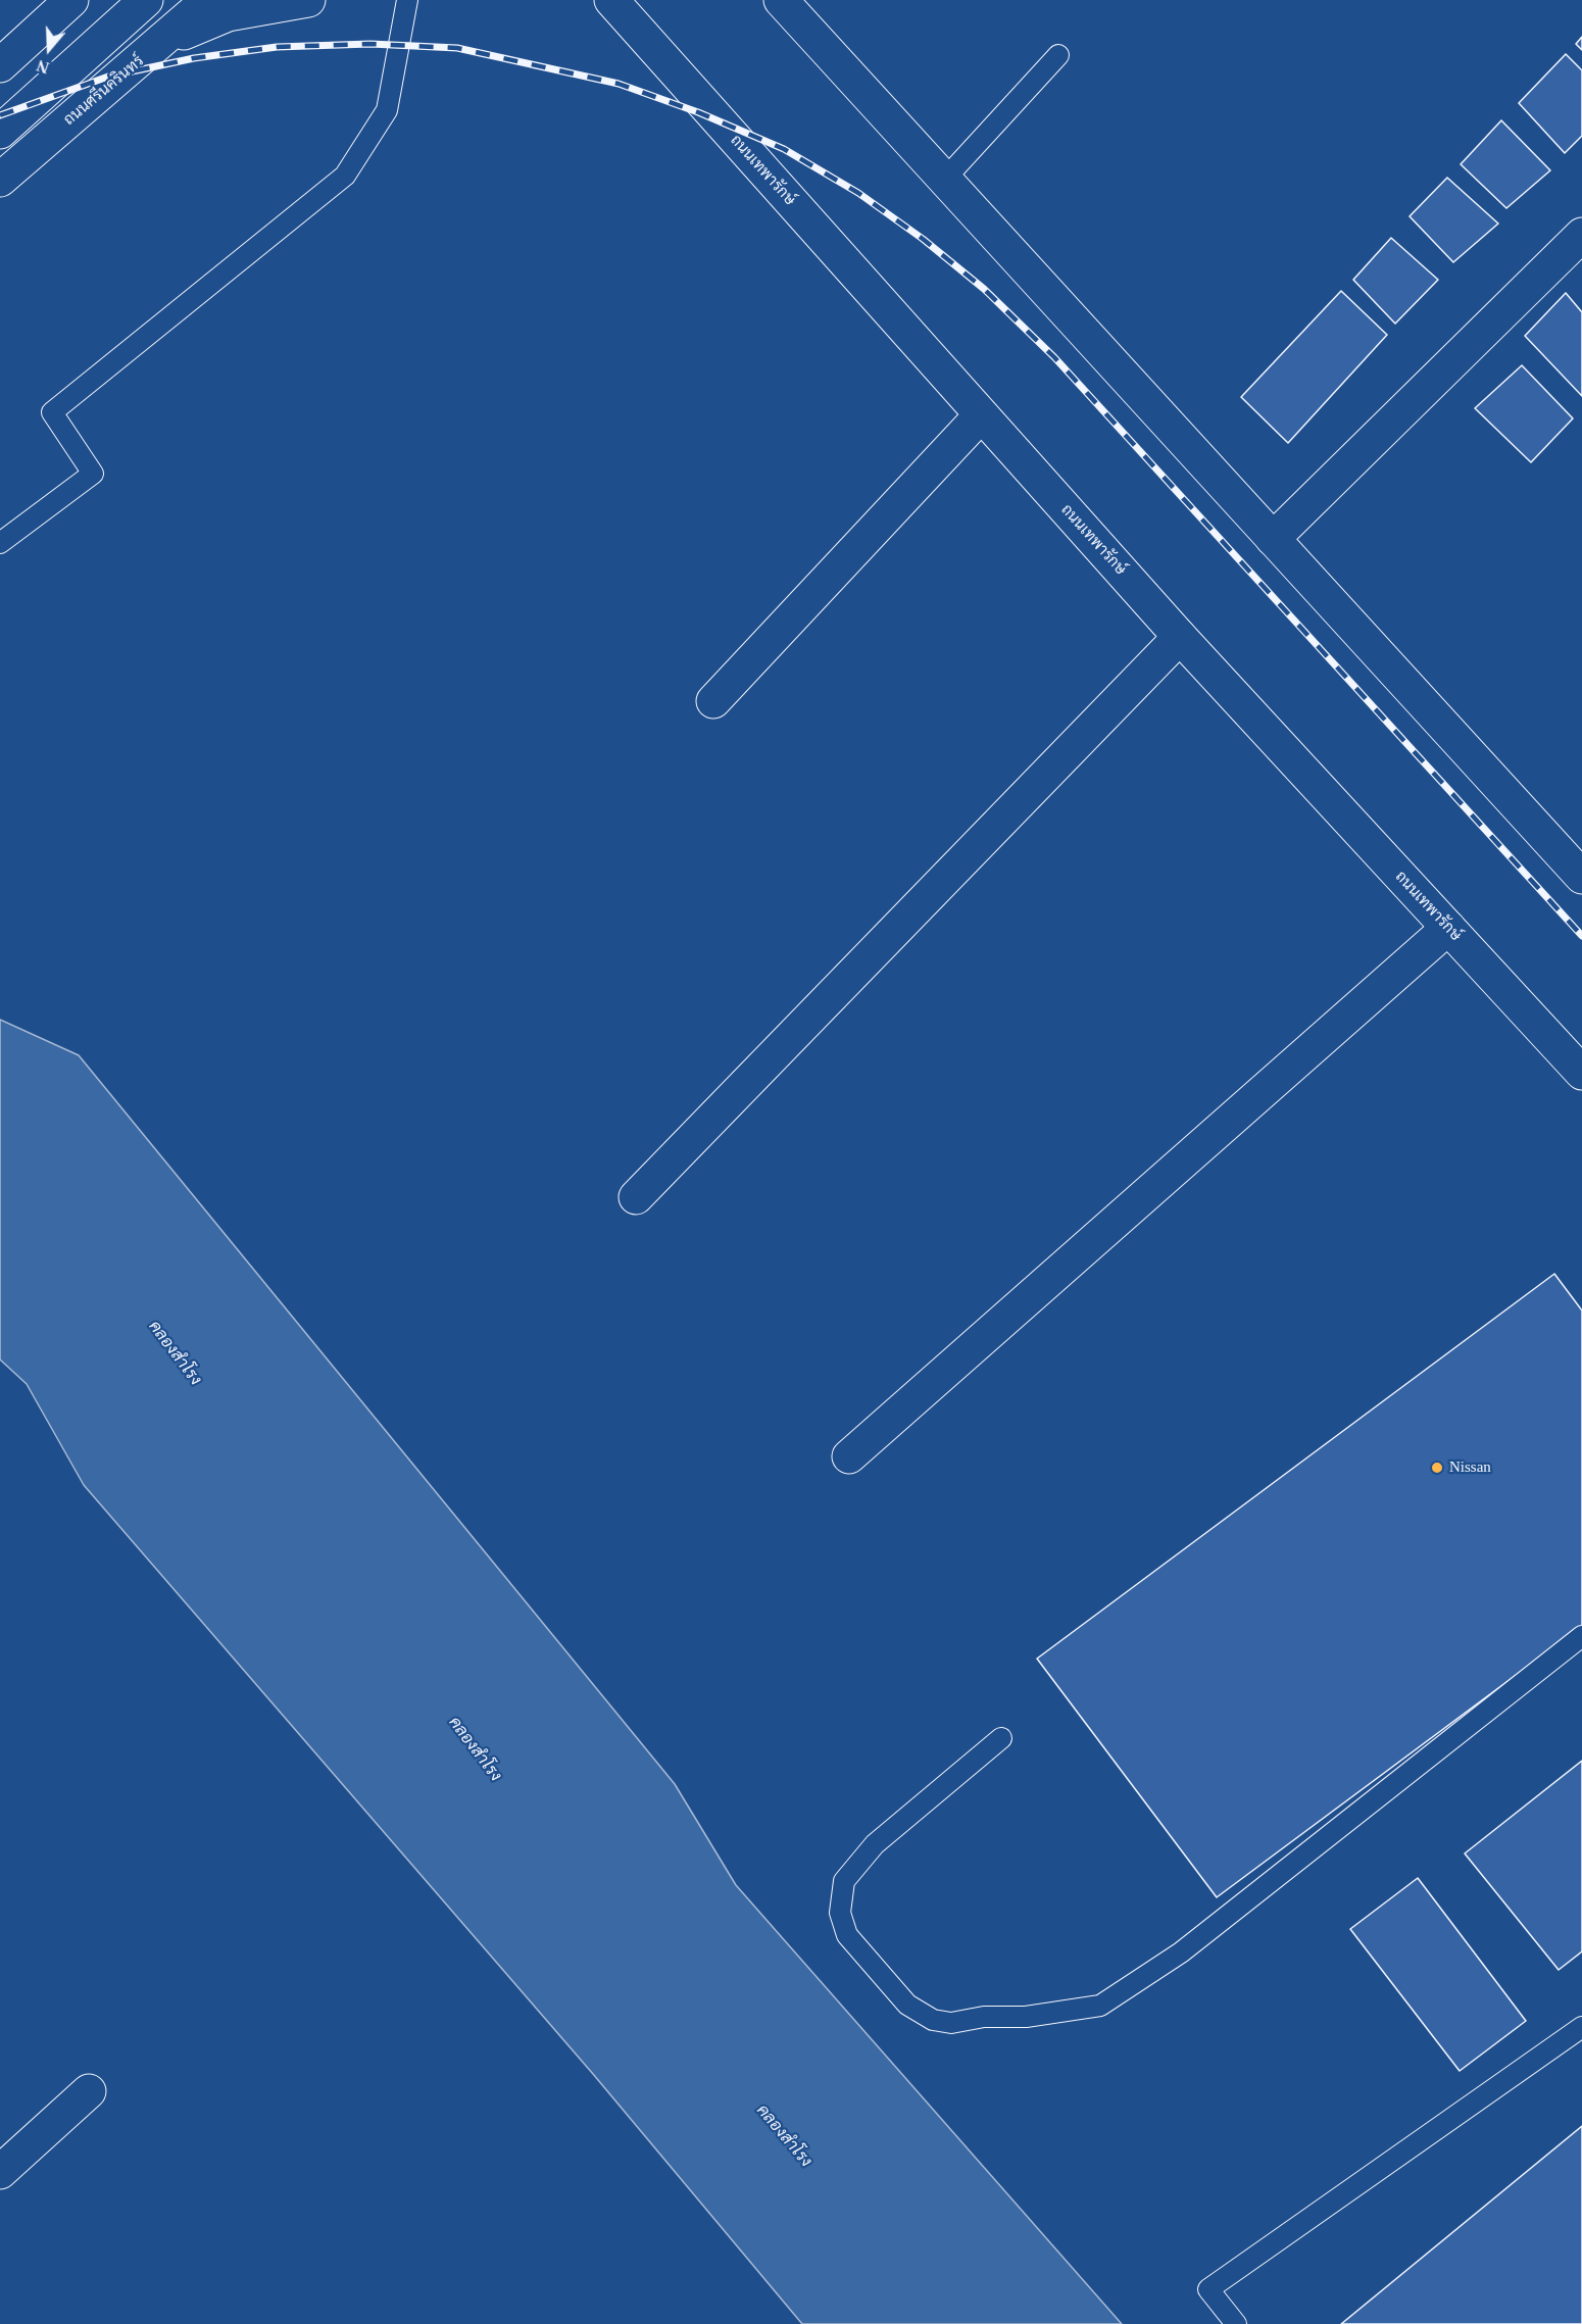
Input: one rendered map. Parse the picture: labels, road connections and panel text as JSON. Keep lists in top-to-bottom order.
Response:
{
  "streets": {
    "main road": ["ถนนศรีนครินทร์", "ถนนเทพารักษ์"]
  },
  "water": ["คลองสำโรง"],
  "places": ["Nissan"],
  "north": "bottom"
}
